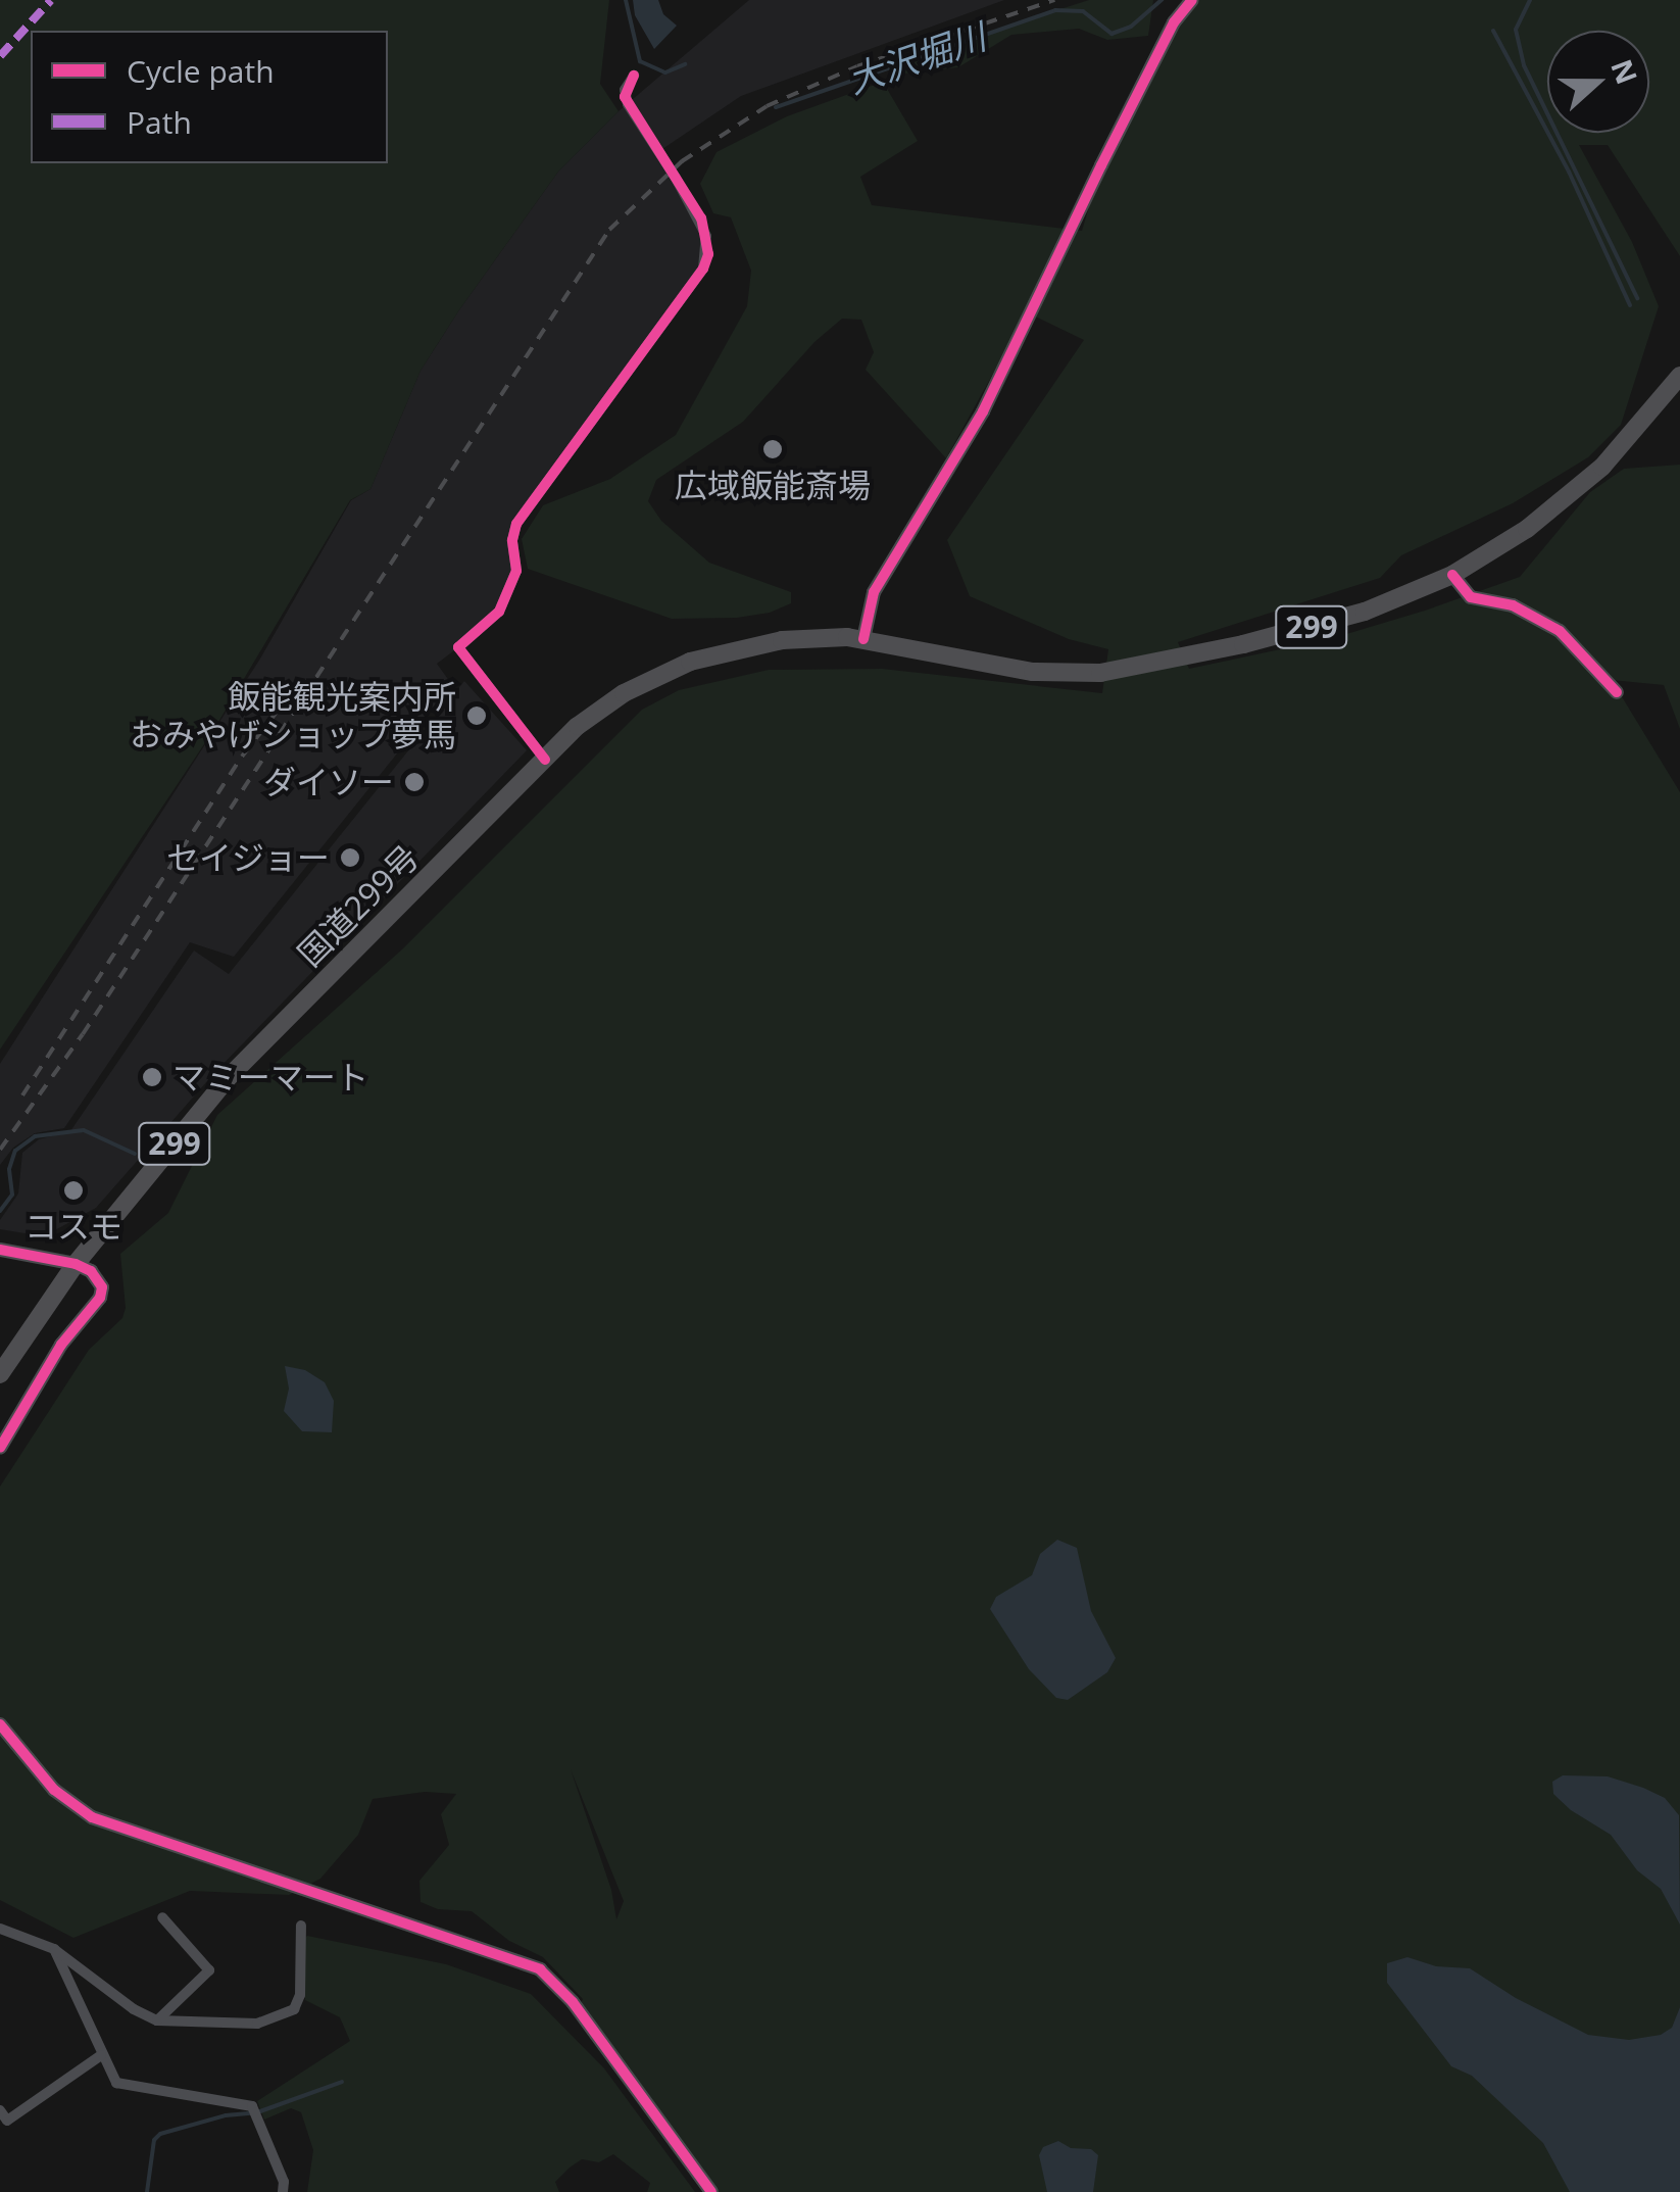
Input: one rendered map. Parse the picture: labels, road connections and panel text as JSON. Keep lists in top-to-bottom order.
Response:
{
  "streets": {
    "highway": ["299", "国道299号"]
  },
  "crossings": [
    ["299", "国道299号"]
  ],
  "water": ["大沢堀川"],
  "places": [
    "広域飯能斎場",
    "飯能観光案内所 おみやげショップ夢馬",
    "ダイソー",
    "セイジョー",
    "マミーマート",
    "コスモ"
  ],
  "legend": ["Cycle path", "Path"],
  "north": "right"
}
